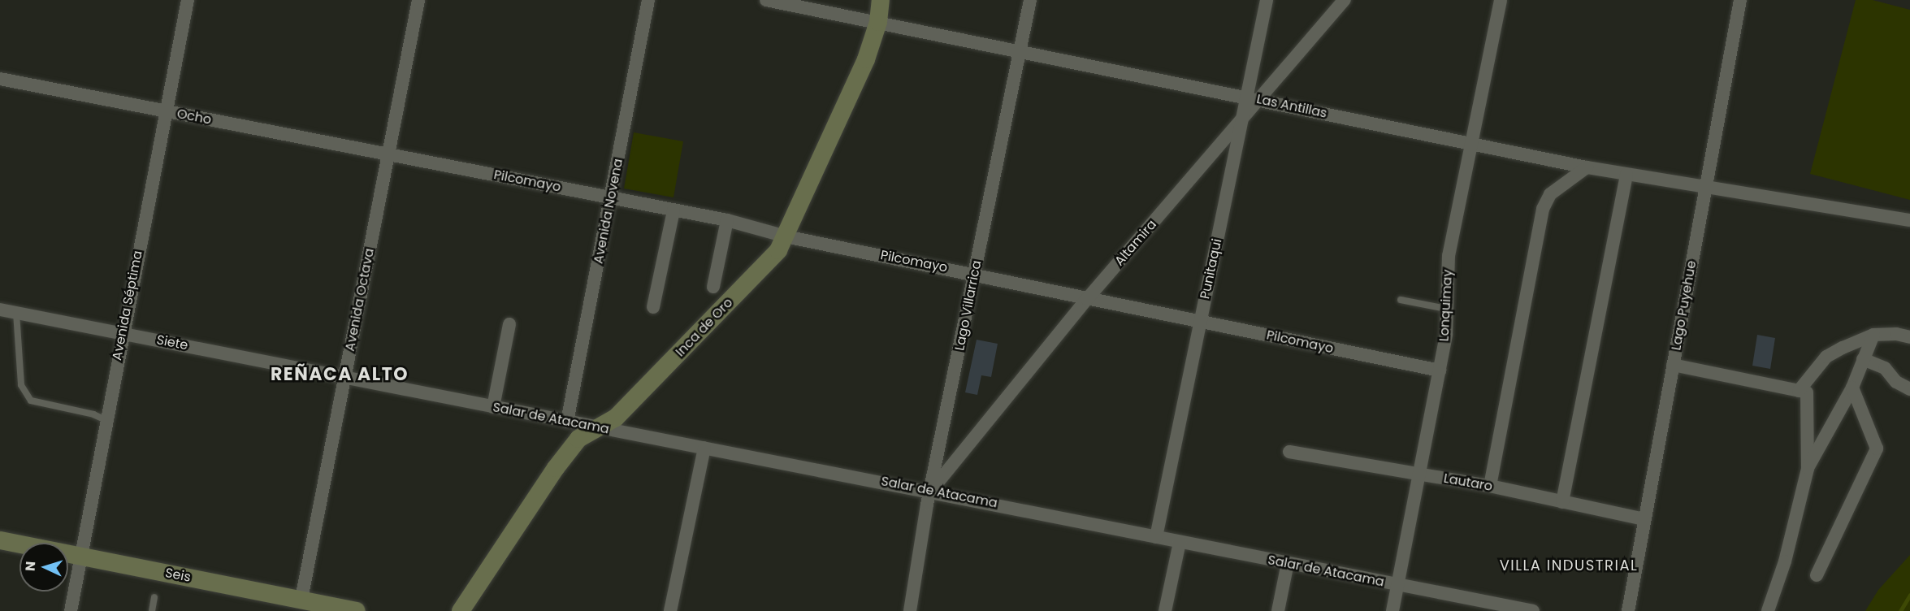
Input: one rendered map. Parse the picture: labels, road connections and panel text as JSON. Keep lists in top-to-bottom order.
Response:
{
  "streets": {
    "street": [
      "Las Antillas",
      "Ocho",
      "Pilcomayo",
      "Avenida Novena",
      "Altamira",
      "Punitaqui",
      "Avenida Octava",
      "Avenida Séptima",
      "Lago Villarrica",
      "Lonquimay",
      "Lago Puyehue",
      "Inca de Oro",
      "Siete",
      "Salar de Atacama",
      "Lautaro",
      "Seis"
    ]
  },
  "crossings": [
    ["Las Antillas", "Punitaqui"],
    ["Las Antillas", "Lago Villarrica"],
    ["Las Antillas", "Lonquimay"],
    ["Las Antillas", "Lago Puyehue"],
    ["Las Antillas", "Inca de Oro"],
    ["Ocho", "Pilcomayo"],
    ["Ocho", "Avenida Octava"],
    ["Ocho", "Avenida Séptima"],
    ["Pilcomayo", "Avenida Novena"],
    ["Pilcomayo", "Altamira"],
    ["Pilcomayo", "Punitaqui"],
    ["Pilcomayo", "Avenida Octava"],
    ["Pilcomayo", "Lago Villarrica"],
    ["Pilcomayo", "Lonquimay"],
    ["Pilcomayo", "Inca de Oro"],
    ["Avenida Novena", "Salar de Atacama"],
    ["Altamira", "Punitaqui"],
    ["Altamira", "Lago Villarrica"],
    ["Altamira", "Salar de Atacama"],
    ["Punitaqui", "Salar de Atacama"],
    ["Avenida Octava", "Siete"],
    ["Avenida Octava", "Salar de Atacama"],
    ["Avenida Octava", "Seis"],
    ["Avenida Séptima", "Siete"],
    ["Avenida Séptima", "Seis"],
    ["Lago Villarrica", "Salar de Atacama"],
    ["Lonquimay", "Salar de Atacama"],
    ["Lonquimay", "Lautaro"],
    ["Lago Puyehue", "Lautaro"],
    ["Inca de Oro", "Salar de Atacama"],
    ["Siete", "Salar de Atacama"]
  ],
  "districts": ["REÑACA ALTO", "VILLA INDUSTRIAL"],
  "north": "left"
}
